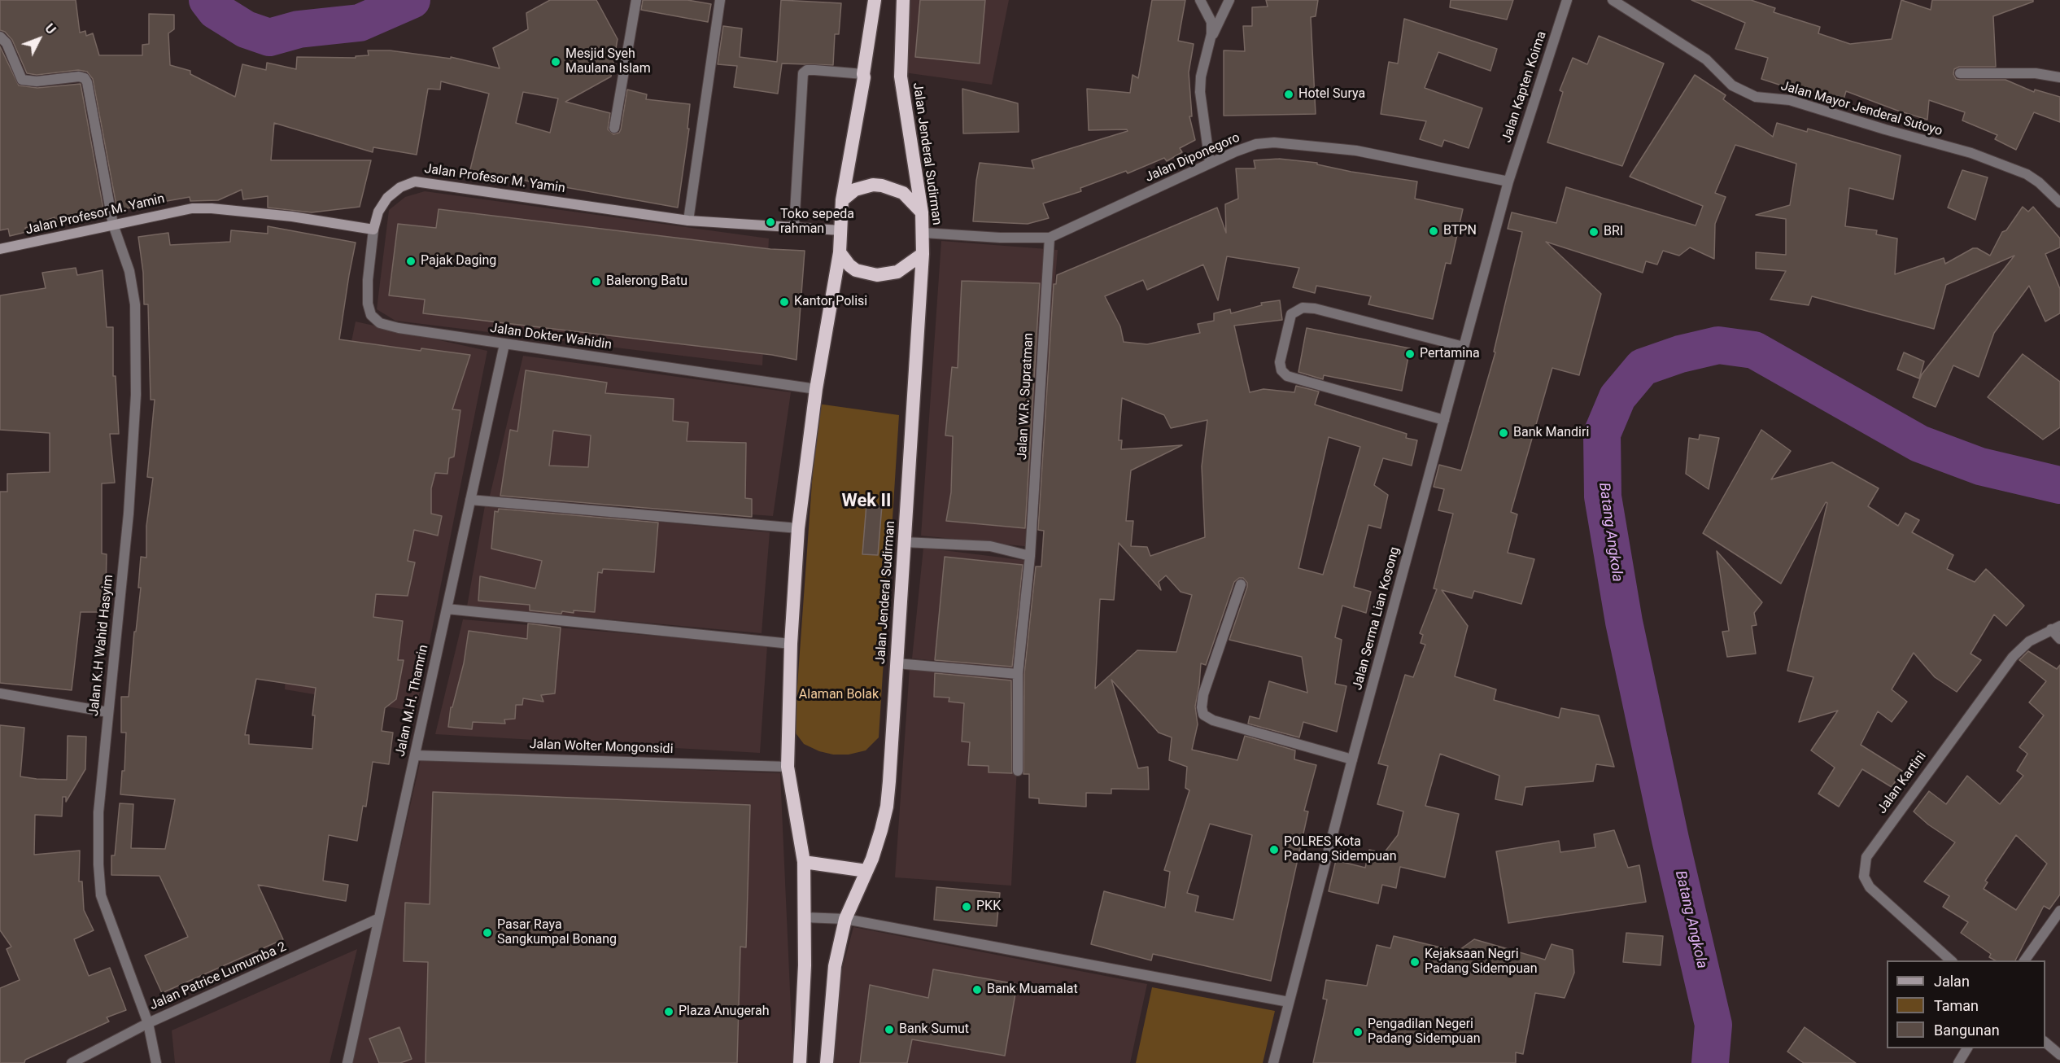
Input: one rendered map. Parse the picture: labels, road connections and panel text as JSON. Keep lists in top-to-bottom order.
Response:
{
  "streets": {
    "highway": ["Jalan Jenderal Sudirman"],
    "main road": ["Jalan Profesor M. Yamin"],
    "street": [
      "Jalan Kapten Koima",
      "Jalan Mayor Jenderal Sutoyo",
      "Jalan Diponegoro",
      "Jalan Dokter Wahidin",
      "Jalan W.R. Supratman",
      "Jalan Serma Lian Kosong",
      "Jalan K.H Wahid Hasyim",
      "Jalan M.H. Thamrin",
      "Jalan Wolter Mongonsidi",
      "Jalan Kartini",
      "Jalan Patrice Lumumba 2"
    ]
  },
  "crossings": [
    ["Jalan Kapten Koima", "Jalan Diponegoro"],
    ["Jalan Kapten Koima", "Jalan Serma Lian Kosong"],
    ["Jalan Jenderal Sudirman", "Jalan Diponegoro"],
    ["Jalan Jenderal Sudirman", "Jalan Profesor M. Yamin"],
    ["Jalan Diponegoro", "Jalan Profesor M. Yamin"],
    ["Jalan Diponegoro", "Jalan W.R. Supratman"],
    ["Jalan Diponegoro", "Jalan Serma Lian Kosong"],
    ["Jalan Profesor M. Yamin", "Jalan Dokter Wahidin"],
    ["Jalan Profesor M. Yamin", "Jalan K.H Wahid Hasyim"],
    ["Jalan Dokter Wahidin", "Jalan M.H. Thamrin"],
    ["Jalan K.H Wahid Hasyim", "Jalan Patrice Lumumba 2"],
    ["Jalan M.H. Thamrin", "Jalan Wolter Mongonsidi"],
    ["Jalan M.H. Thamrin", "Jalan Patrice Lumumba 2"]
  ],
  "districts": ["Wek II"],
  "water": ["Batang Angkola"],
  "parks": ["Alaman Bolak"],
  "places": [
    "Mesjid Syeh Maulana Islam",
    "Hotel Surya",
    "Toko sepeda rahman",
    "BTPN",
    "BRI",
    "Pajak Daging",
    "Balerong Batu",
    "Kantor Polisi",
    "Pertamina",
    "Bank Mandiri",
    "POLRES Kota Padang Sidempuan",
    "PKK",
    "Pasar Raya Sangkumpal Bonang",
    "Kejaksaan Negri Padang Sidempuan",
    "Bank Muamalat",
    "Plaza Anugerah",
    "Bank Sumut",
    "Pengadilan Negeri Padang Sidempuan"
  ],
  "legend": ["Jalan", "Taman", "Bangunan"],
  "north": "top right"
}
